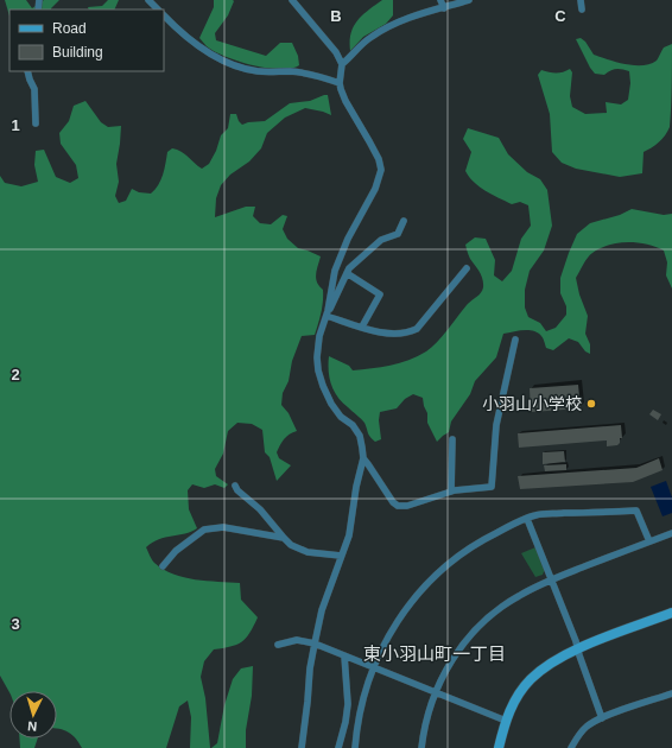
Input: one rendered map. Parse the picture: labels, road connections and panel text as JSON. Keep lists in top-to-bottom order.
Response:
{
  "districts": ["東小羽山町一丁目"],
  "places": ["小羽山小学校"],
  "legend": ["Road", "Building"],
  "north": "bottom",
  "grid": {
    "columns": ["B", "C"],
    "rows": ["1", "2", "3"]
  }
}
